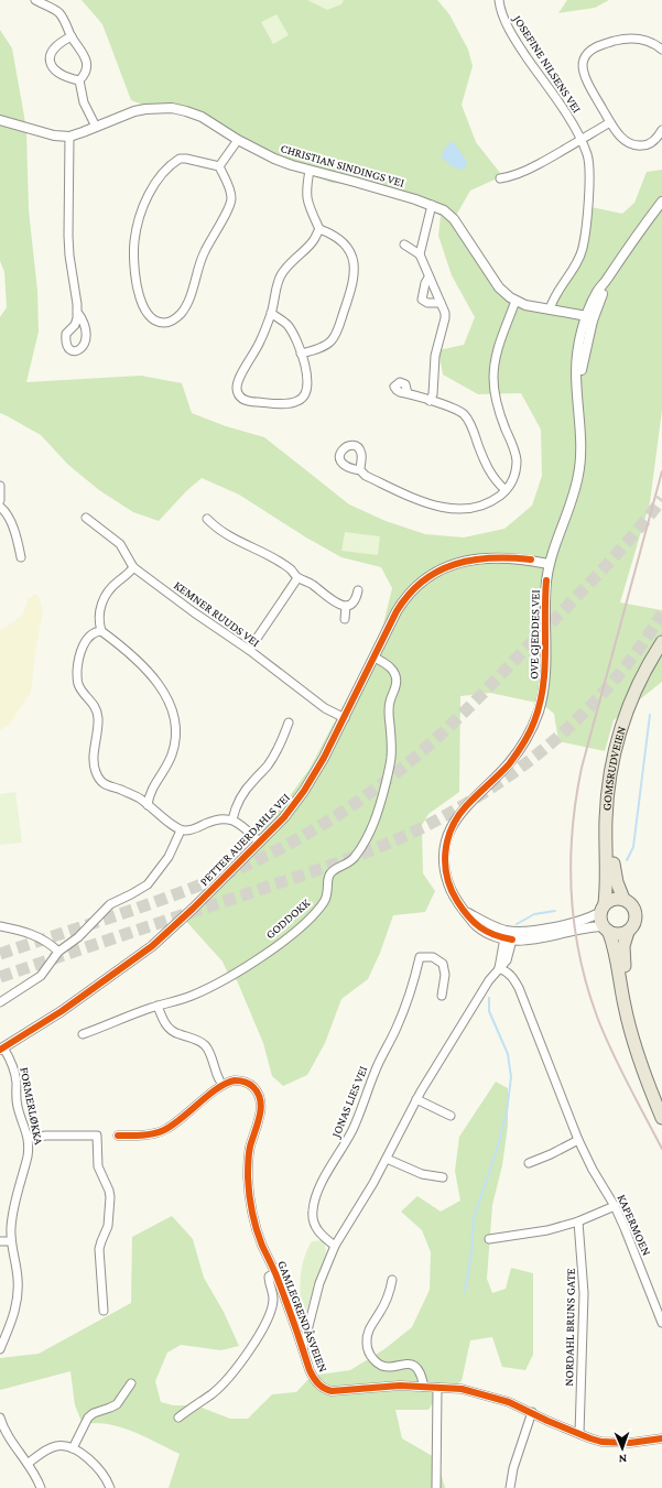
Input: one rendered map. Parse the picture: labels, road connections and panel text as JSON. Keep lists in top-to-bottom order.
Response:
{
  "streets": {
    "main road": ["GOMSRUDVEIEN"],
    "street": [
      "JOSEFINE NILSENS VEI",
      "CHRISTIAN SINDINGS VEI",
      "KEMNER RUUDS VEI",
      "OVE GJEDDES VEI",
      "PETTER AUERDAHLS VEI",
      "GODDOKK",
      "JONAS LIES VEI",
      "FORMERLØKKA",
      "KAPERMOEN",
      "GAMLEGRENDÅSVEIEN",
      "NORDAHL BRUNS GATE"
    ]
  },
  "crossings": [
    ["JOSEFINE NILSENS VEI", "CHRISTIAN SINDINGS VEI"],
    ["CHRISTIAN SINDINGS VEI", "OVE GJEDDES VEI"],
    ["KEMNER RUUDS VEI", "PETTER AUERDAHLS VEI"],
    ["OVE GJEDDES VEI", "GOMSRUDVEIEN"],
    ["OVE GJEDDES VEI", "PETTER AUERDAHLS VEI"],
    ["PETTER AUERDAHLS VEI", "GODDOKK"],
    ["PETTER AUERDAHLS VEI", "FORMERLØKKA"],
    ["GAMLEGRENDÅSVEIEN", "NORDAHL BRUNS GATE"]
  ],
  "north": "bottom"
}
